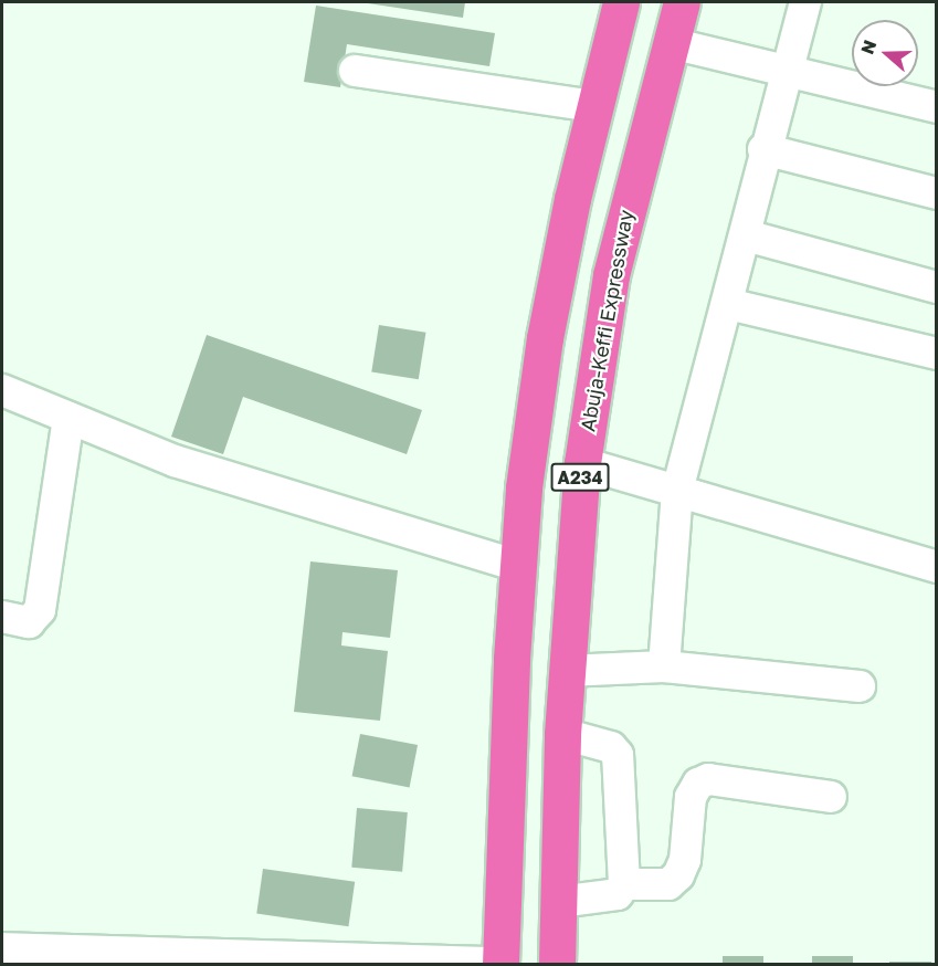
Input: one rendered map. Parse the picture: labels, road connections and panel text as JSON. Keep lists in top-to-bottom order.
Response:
{
  "streets": {
    "highway": ["Abuja-Keffi Expressway", "A234"]
  },
  "north": "left"
}
